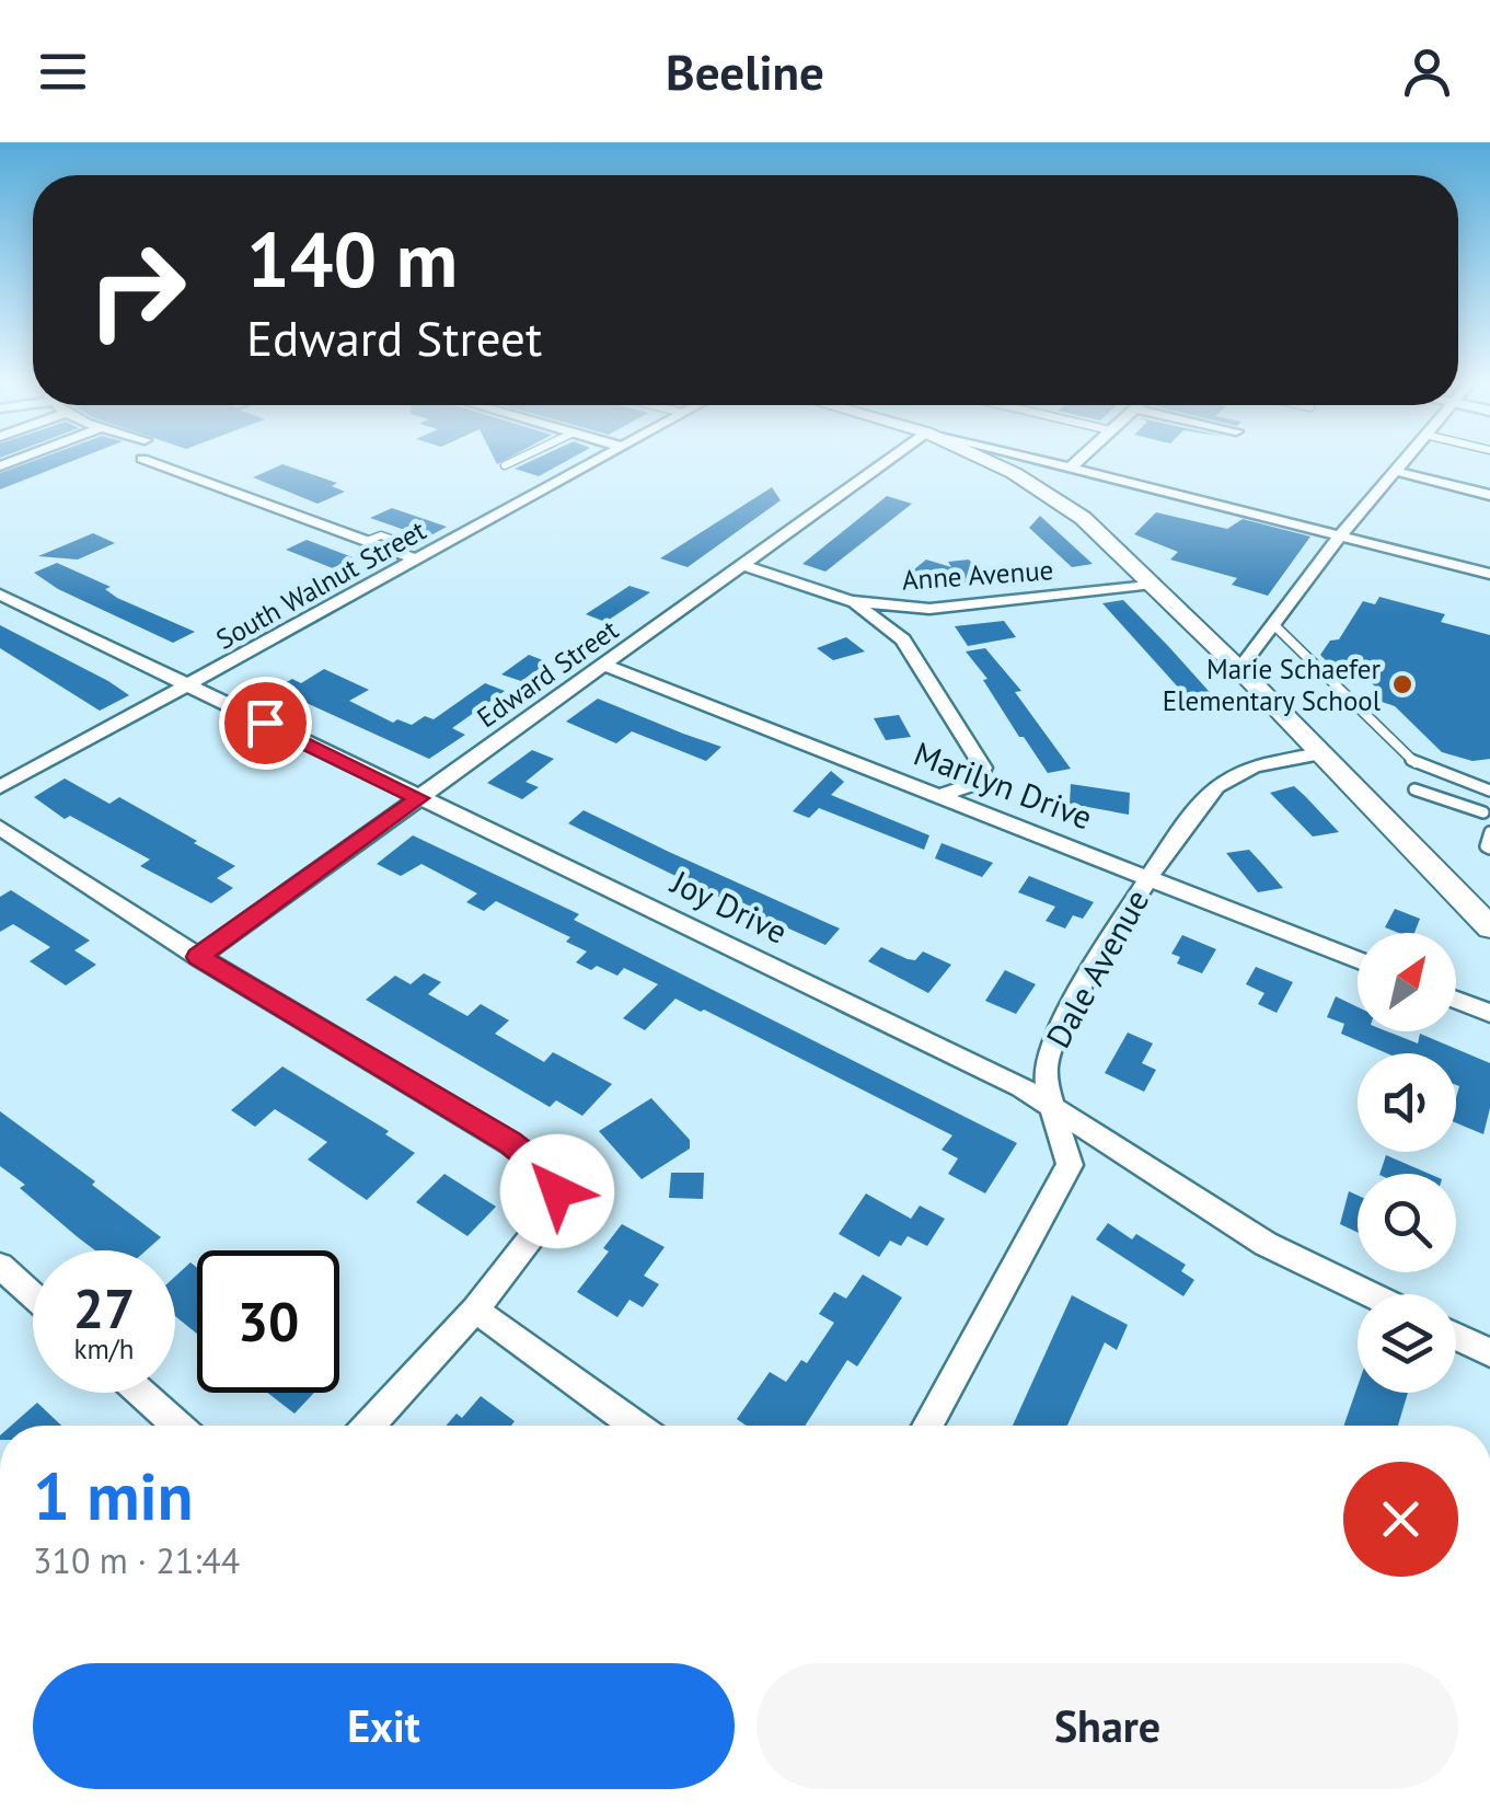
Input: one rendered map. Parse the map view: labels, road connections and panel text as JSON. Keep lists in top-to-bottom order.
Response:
{
  "streets": {
    "street": [
      "Anne Avenue",
      "South Walnut Street",
      "Edward Street",
      "Marilyn Drive",
      "Joy Drive",
      "Dale Avenue"
    ]
  },
  "crossings": [
    ["Anne Avenue", "Edward Street"],
    ["South Walnut Street", "Joy Drive"],
    ["Edward Street", "Marilyn Drive"],
    ["Edward Street", "Joy Drive"],
    ["Marilyn Drive", "Dale Avenue"],
    ["Joy Drive", "Dale Avenue"]
  ],
  "places": ["Marie Schaefer Elementary School"],
  "north": "top right",
  "page": {
    "header": "Beeline",
    "turn": ["140 m", "Edward Street"],
    "speed": "27 km/h",
    "limit": "30",
    "heading": ["1 min", "310 m · 21:44"],
    "buttons": ["Exit", "Share"]
  }
}
